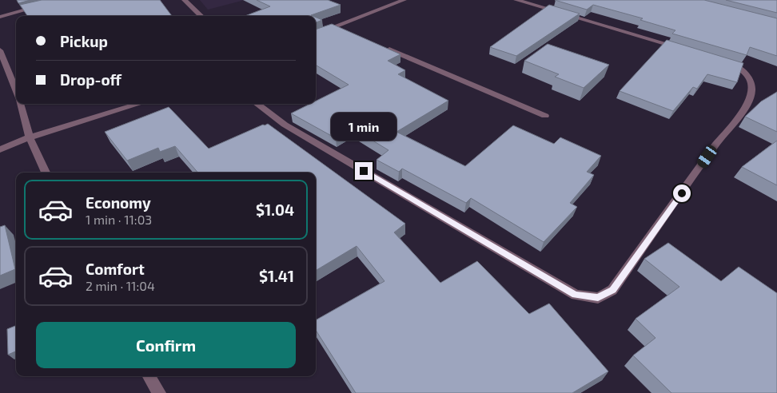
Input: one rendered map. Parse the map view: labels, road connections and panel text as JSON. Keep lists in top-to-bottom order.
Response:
{
  "page": {
    "banner": ["Pickup", "Drop-off"],
    "bubble": "1 min",
    "list": [
      {
        "name": "Economy",
        "note": "1 min · 11:03",
        "value": "$1.04"
      },
      {
        "name": "Comfort",
        "note": "2 min · 11:04",
        "value": "$1.41"
      }
    ],
    "buttons": "Confirm"
  }
}
